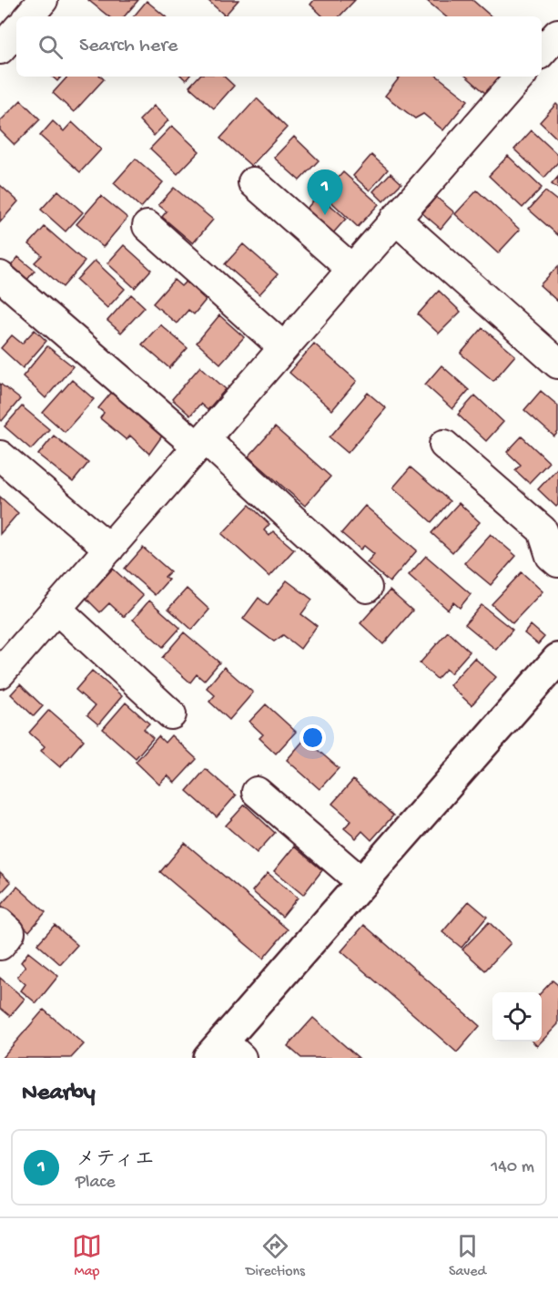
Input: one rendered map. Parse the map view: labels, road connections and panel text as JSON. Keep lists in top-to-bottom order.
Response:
{
  "page": {
    "search": "Search here",
    "pins": "1",
    "heading": "Nearby",
    "list": [
      {
        "mark": "1",
        "name": "メティエ",
        "note": "Place",
        "value": "140 m"
      }
    ],
    "nav": ["Map", "Directions", "Saved"]
  }
}
